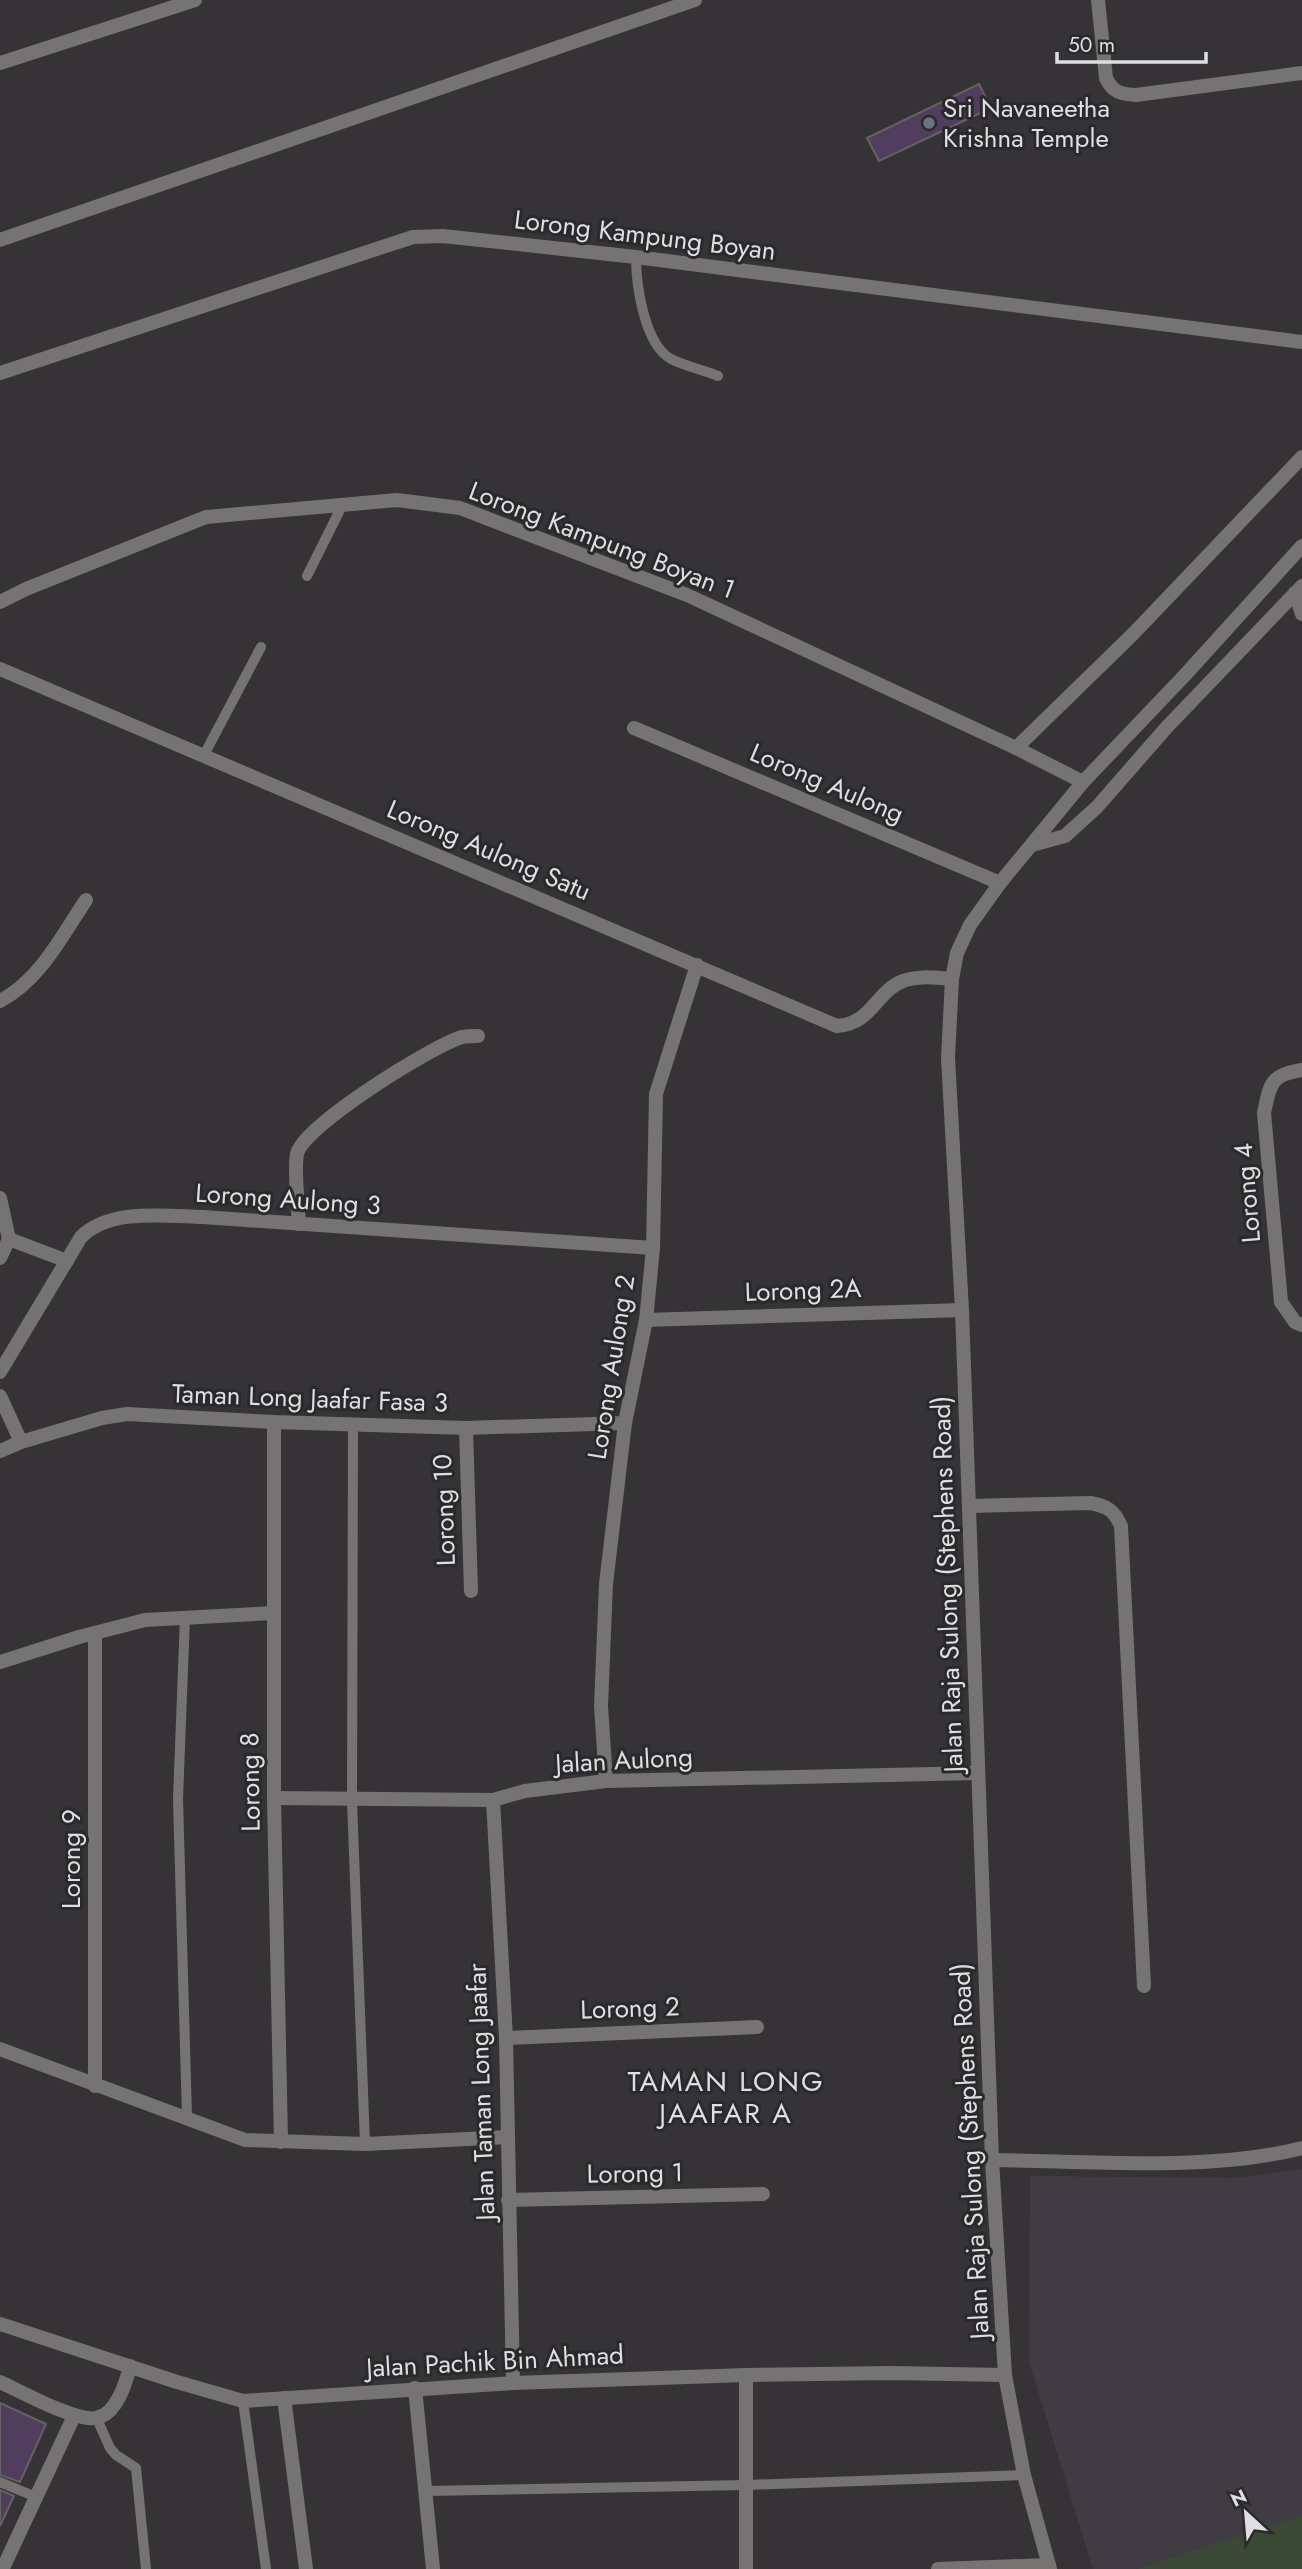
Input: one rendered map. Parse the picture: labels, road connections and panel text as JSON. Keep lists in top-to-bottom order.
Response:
{
  "streets": {
    "street": [
      "Lorong Kampung Boyan",
      "Lorong Kampung Boyan 1",
      "Lorong Aulong",
      "Lorong Aulong Satu",
      "Lorong 4",
      "Lorong Aulong 3",
      "Lorong 2A",
      "Lorong Aulong 2",
      "Taman Long Jaafar Fasa 3",
      "Lorong 10",
      "Jalan Raja Sulong (Stephens Road)",
      "Jalan Aulong",
      "Lorong 8",
      "Lorong 9",
      "Lorong 2",
      "Jalan Taman Long Jaafar",
      "Lorong 1",
      "Jalan Pachik Bin Ahmad"
    ]
  },
  "crossings": [
    ["Lorong Kampung Boyan 1", "Jalan Raja Sulong (Stephens Road)"],
    ["Lorong Aulong", "Jalan Raja Sulong (Stephens Road)"],
    ["Lorong Aulong Satu", "Lorong Aulong 2"],
    ["Lorong Aulong Satu", "Jalan Raja Sulong (Stephens Road)"],
    ["Lorong Aulong 3", "Lorong Aulong 2"],
    ["Lorong 2A", "Lorong Aulong 2"],
    ["Lorong 2A", "Jalan Raja Sulong (Stephens Road)"],
    ["Lorong Aulong 2", "Taman Long Jaafar Fasa 3"],
    ["Lorong Aulong 2", "Jalan Aulong"],
    ["Taman Long Jaafar Fasa 3", "Lorong 10"],
    ["Taman Long Jaafar Fasa 3", "Lorong 8"],
    ["Jalan Raja Sulong (Stephens Road)", "Jalan Aulong"],
    ["Jalan Raja Sulong (Stephens Road)", "Jalan Pachik Bin Ahmad"],
    ["Jalan Aulong", "Lorong 8"],
    ["Jalan Aulong", "Jalan Taman Long Jaafar"],
    ["Lorong 2", "Jalan Taman Long Jaafar"],
    ["Jalan Taman Long Jaafar", "Lorong 1"],
    ["Jalan Taman Long Jaafar", "Jalan Pachik Bin Ahmad"]
  ],
  "districts": ["TAMAN LONG JAAFAR A"],
  "places": ["Sri Navaneetha Krishna Temple"],
  "scale_bar": "50 m",
  "north": "top left"
}
